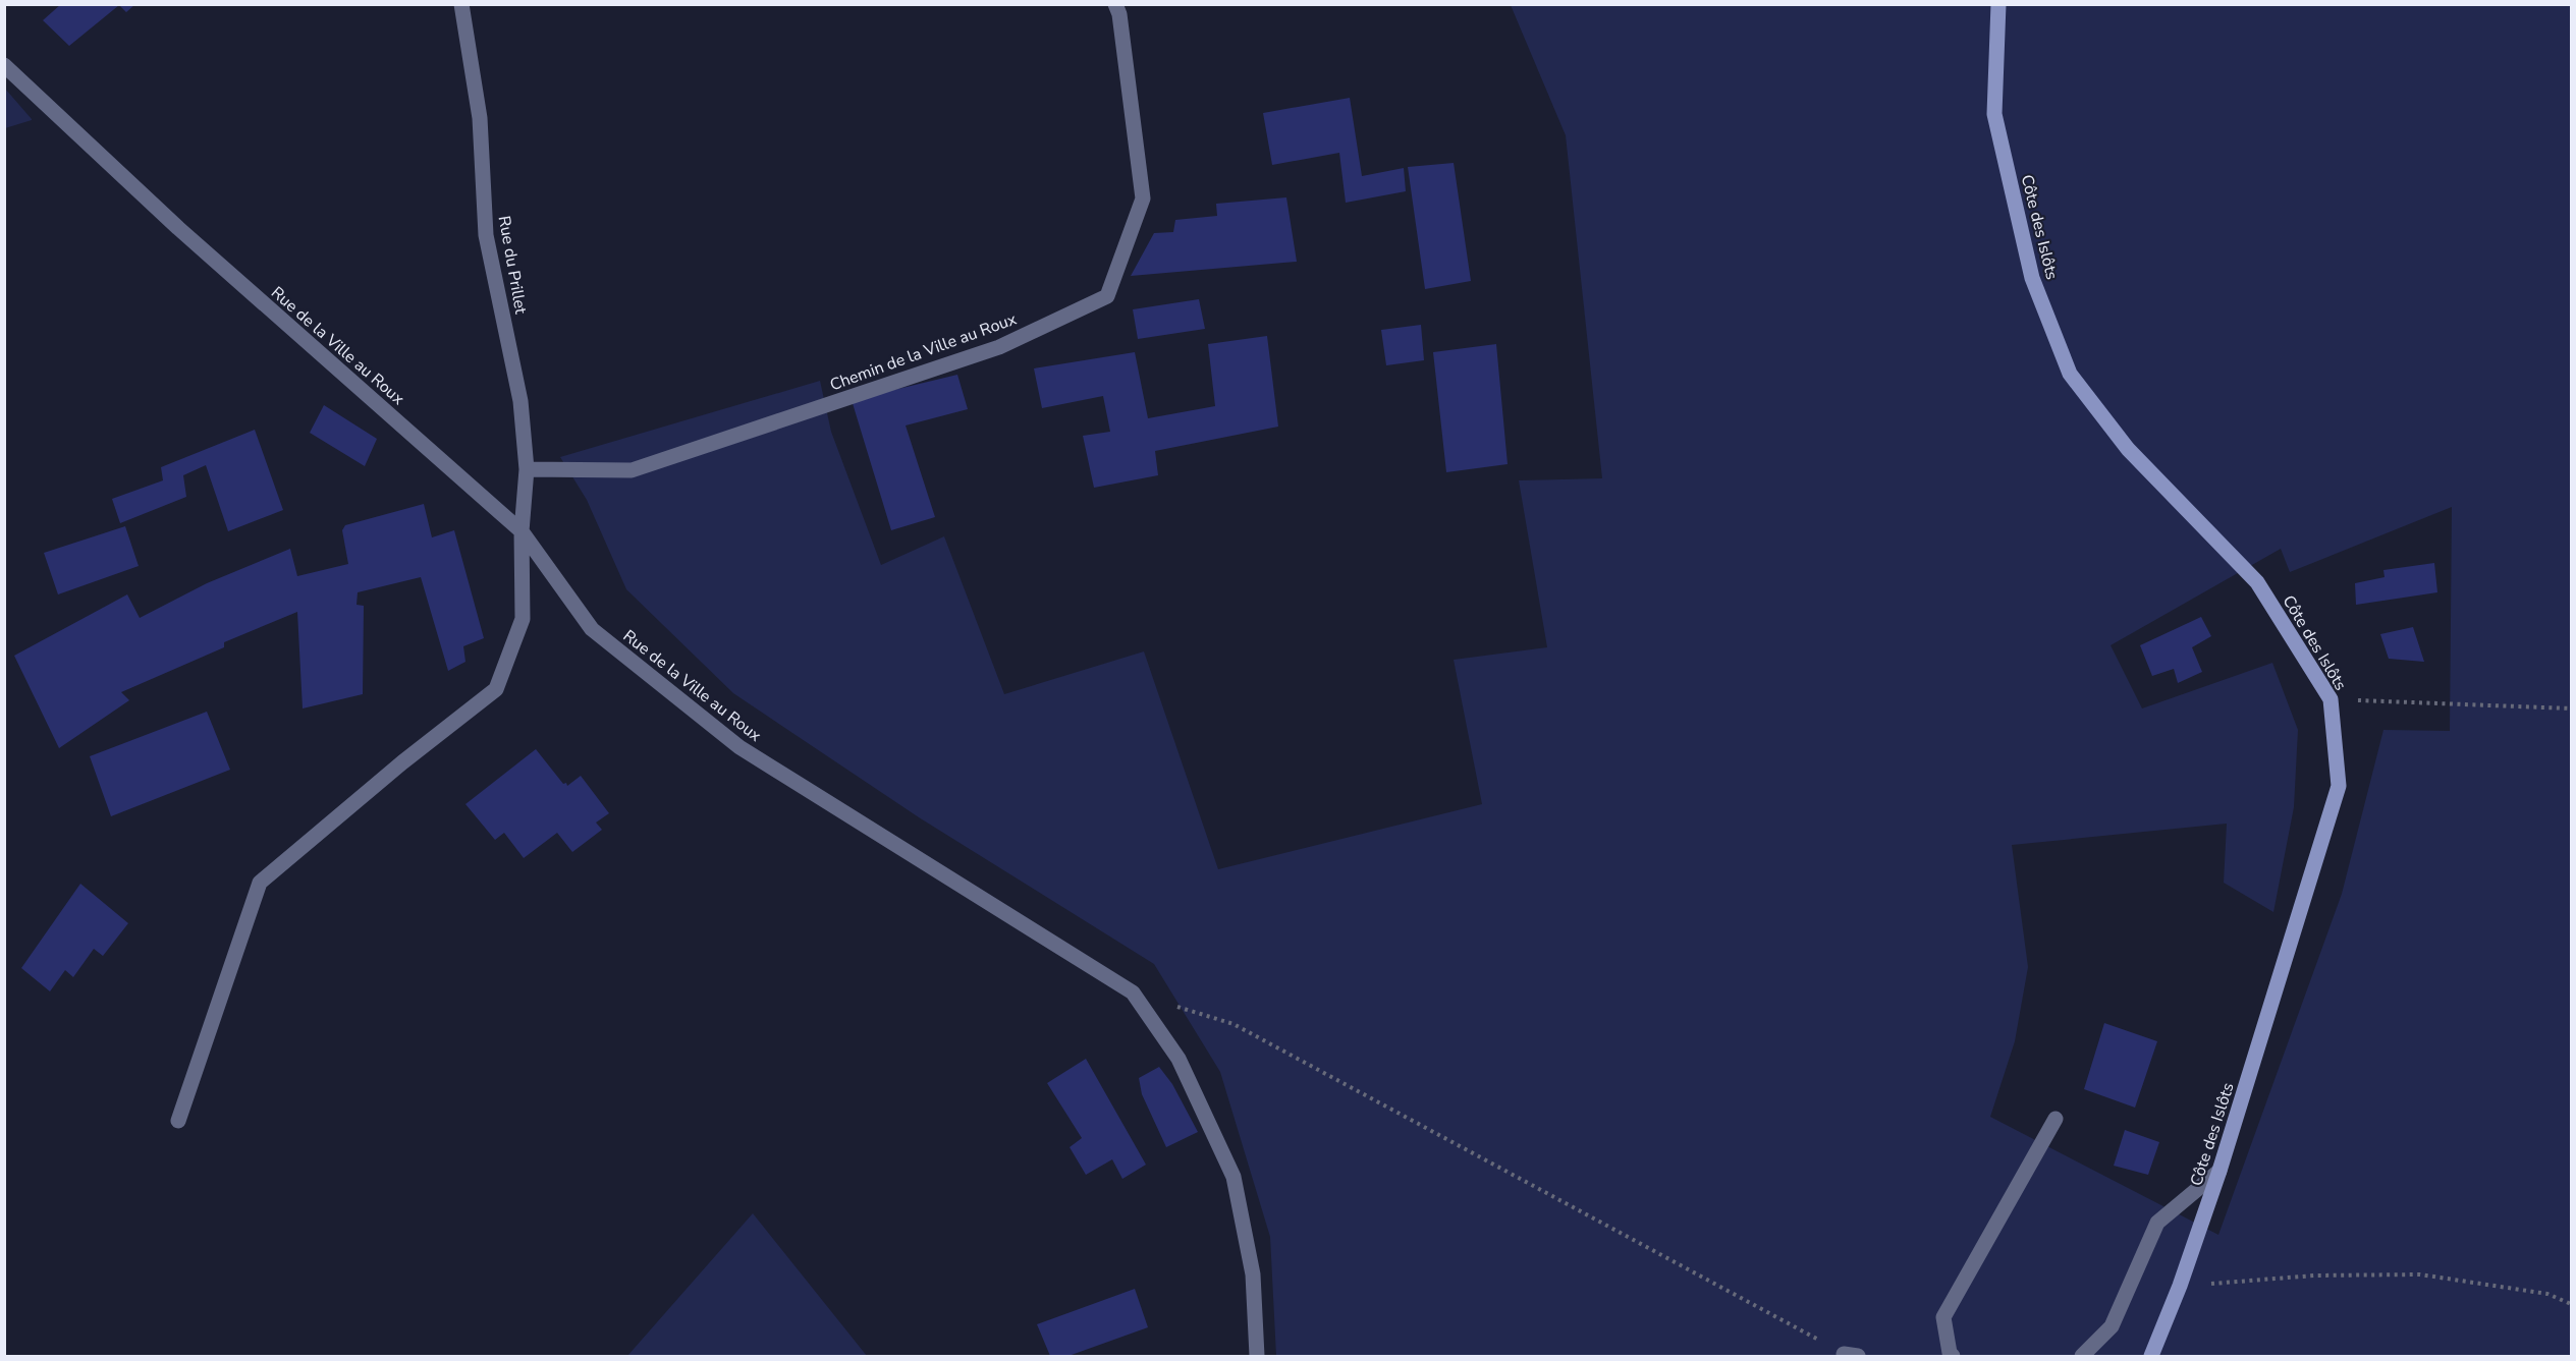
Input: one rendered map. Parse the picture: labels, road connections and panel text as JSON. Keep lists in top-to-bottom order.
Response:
{
  "streets": {
    "street": [
      "Côte des Islôts",
      "Rue du Prillet",
      "Rue de la Ville au Roux",
      "Chemin de la Ville au Roux"
    ]
  },
  "crossings": [
    ["Rue du Prillet", "Rue de la Ville au Roux"],
    ["Rue du Prillet", "Chemin de la Ville au Roux"]
  ]
}
